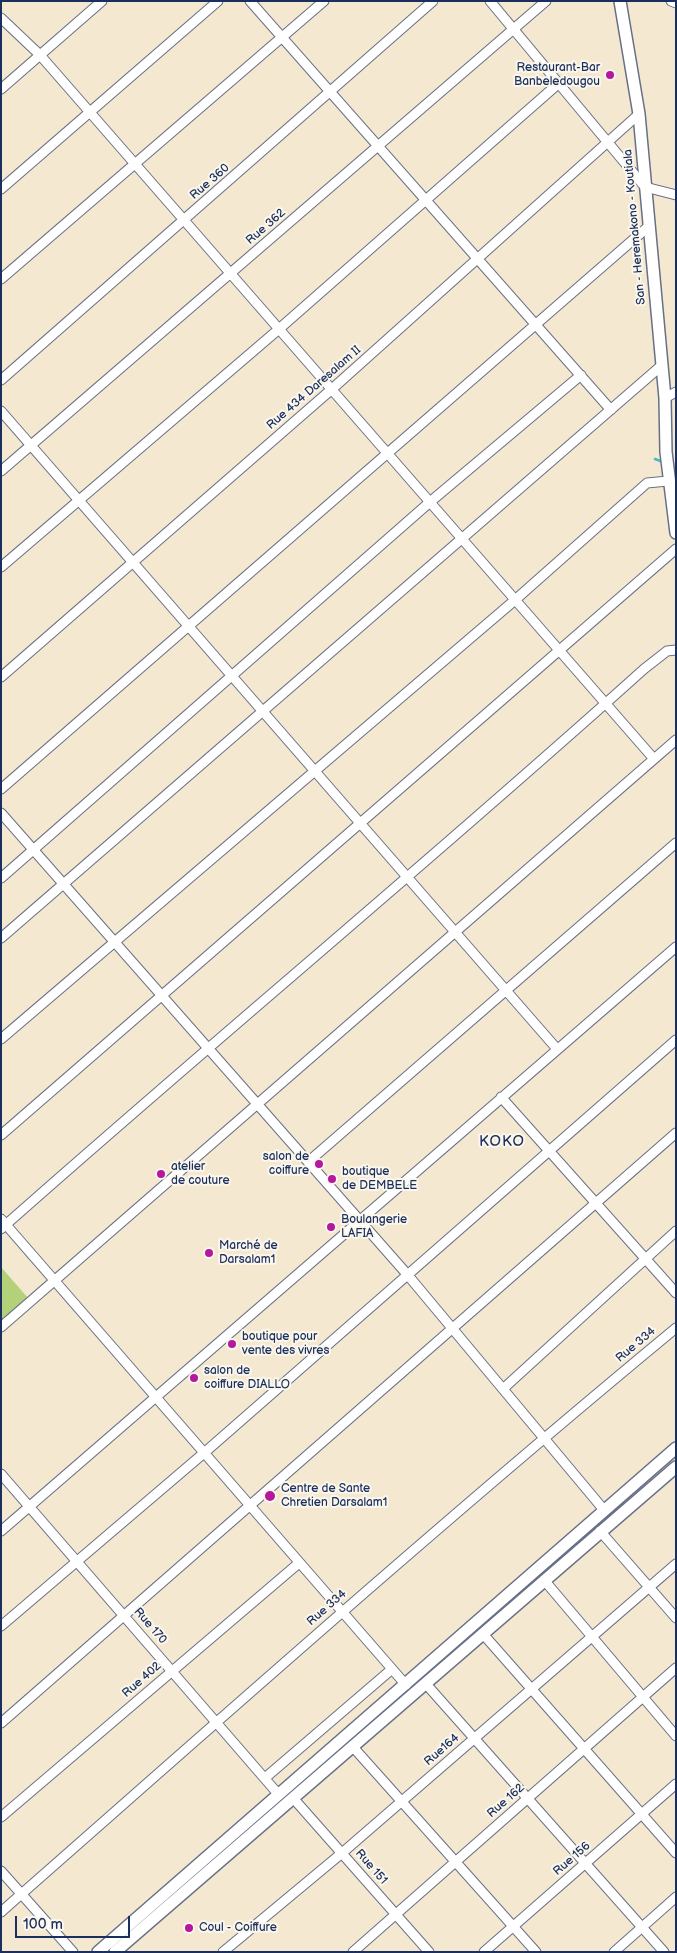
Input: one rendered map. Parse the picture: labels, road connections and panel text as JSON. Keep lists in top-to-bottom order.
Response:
{
  "streets": {
    "main road": ["San - Heremakono - Koutiala"],
    "street": [
      "Rue 360",
      "Rue 362",
      "Rue 434 Daresalam II",
      "Rue 334",
      "Rue 170",
      "Rue 402",
      "Rue164",
      "Rue 162",
      "Rue 156",
      "Rue 151"
    ]
  },
  "crossings": [
    ["San - Heremakono - Koutiala", "Rue 434 Daresalam II"],
    ["Rue 334", "Rue 170"],
    ["Rue 170", "Rue 402"],
    ["Rue164", "Rue 151"],
    ["Rue 162", "Rue 151"]
  ],
  "districts": ["KOKO"],
  "places": [
    "Restaurant-Bar Banbeledougou",
    "salon de coiffure",
    "atelier de couture",
    "boutique de DEMBELE",
    "Boulangerie LAFIA",
    "Marché de Darsalam1",
    "boutique pour vente des vivres",
    "salon de coiffure DIALLO",
    "Centre de Sante Chretien Darsalam1",
    "Coul - Coiffure"
  ],
  "scale_bar": "100 m"
}
